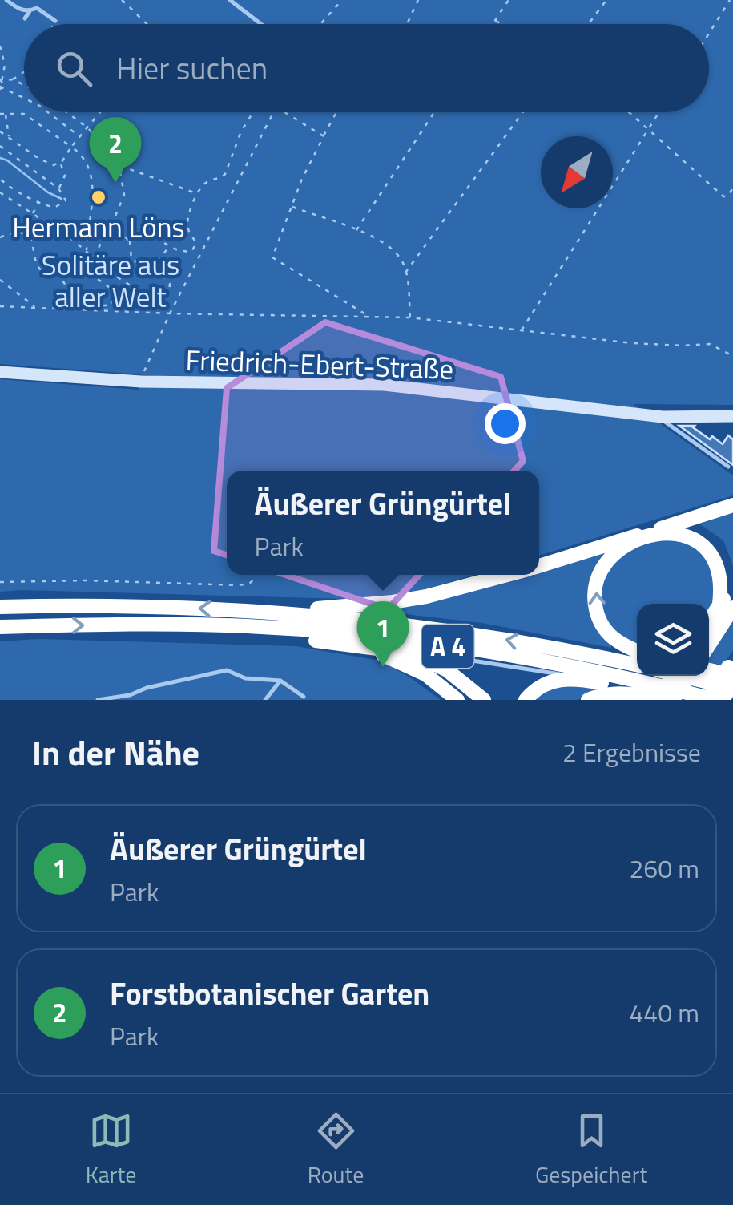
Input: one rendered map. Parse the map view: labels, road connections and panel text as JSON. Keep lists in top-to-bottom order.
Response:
{
  "streets": {
    "highway": ["A 4"],
    "main road": ["Friedrich-Ebert-Straße"]
  },
  "parks": ["Solitäre aus aller Welt"],
  "places": ["Hermann Löns"],
  "north": "bottom left",
  "page": {
    "search": "Hier suchen",
    "pins": ["2", "1"],
    "popup": ["Äußerer Grüngürtel", "Park"],
    "heading": ["In der Nähe", "2 Ergebnisse"],
    "list": [
      {
        "mark": "1",
        "name": "Äußerer Grüngürtel",
        "note": "Park",
        "value": "260 m"
      },
      {
        "mark": "2",
        "name": "Forstbotanischer Garten",
        "note": "Park",
        "value": "440 m"
      }
    ],
    "nav": ["Karte", "Route", "Gespeichert"]
  }
}
